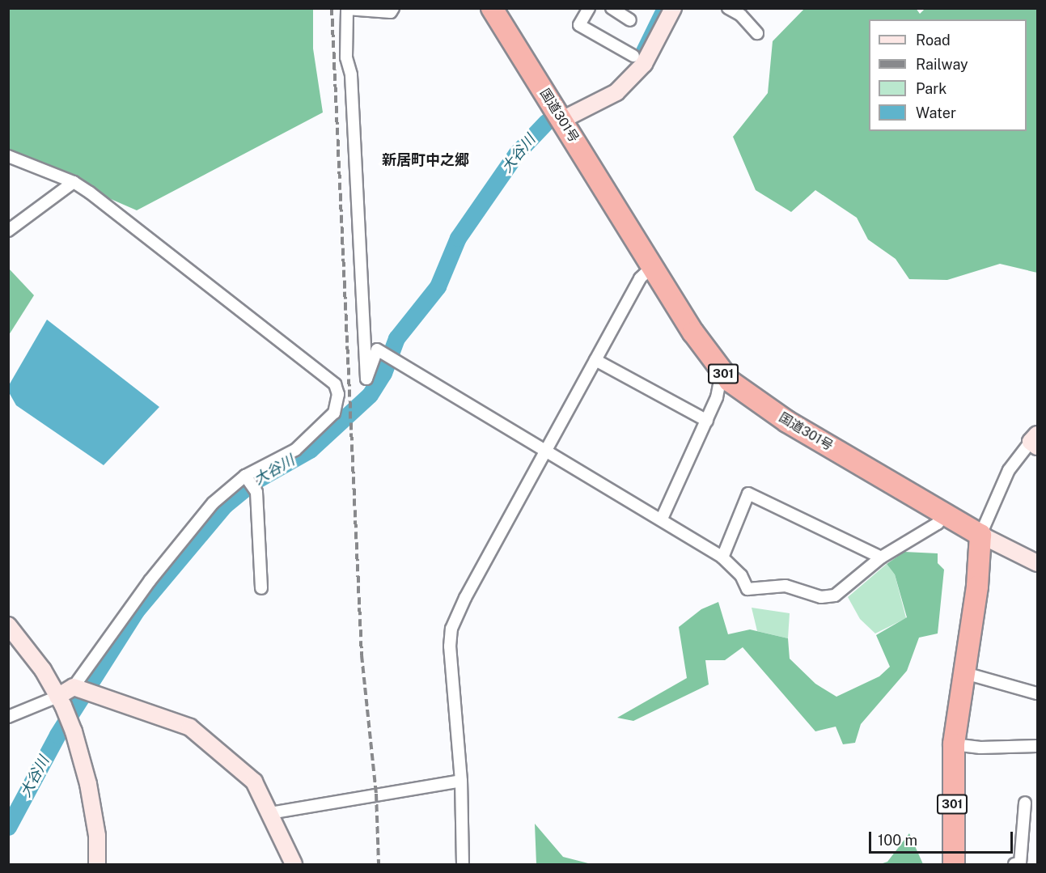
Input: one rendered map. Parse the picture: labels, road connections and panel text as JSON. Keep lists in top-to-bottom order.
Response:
{
  "streets": {
    "highway": ["国道301号", "301"]
  },
  "crossings": [
    ["国道301号", "301"]
  ],
  "districts": ["新居町中之郷"],
  "water": ["大谷川"],
  "legend": [
    "Road",
    "Railway",
    "Park",
    "Water"
  ],
  "scale_bar": "100 m"
}
